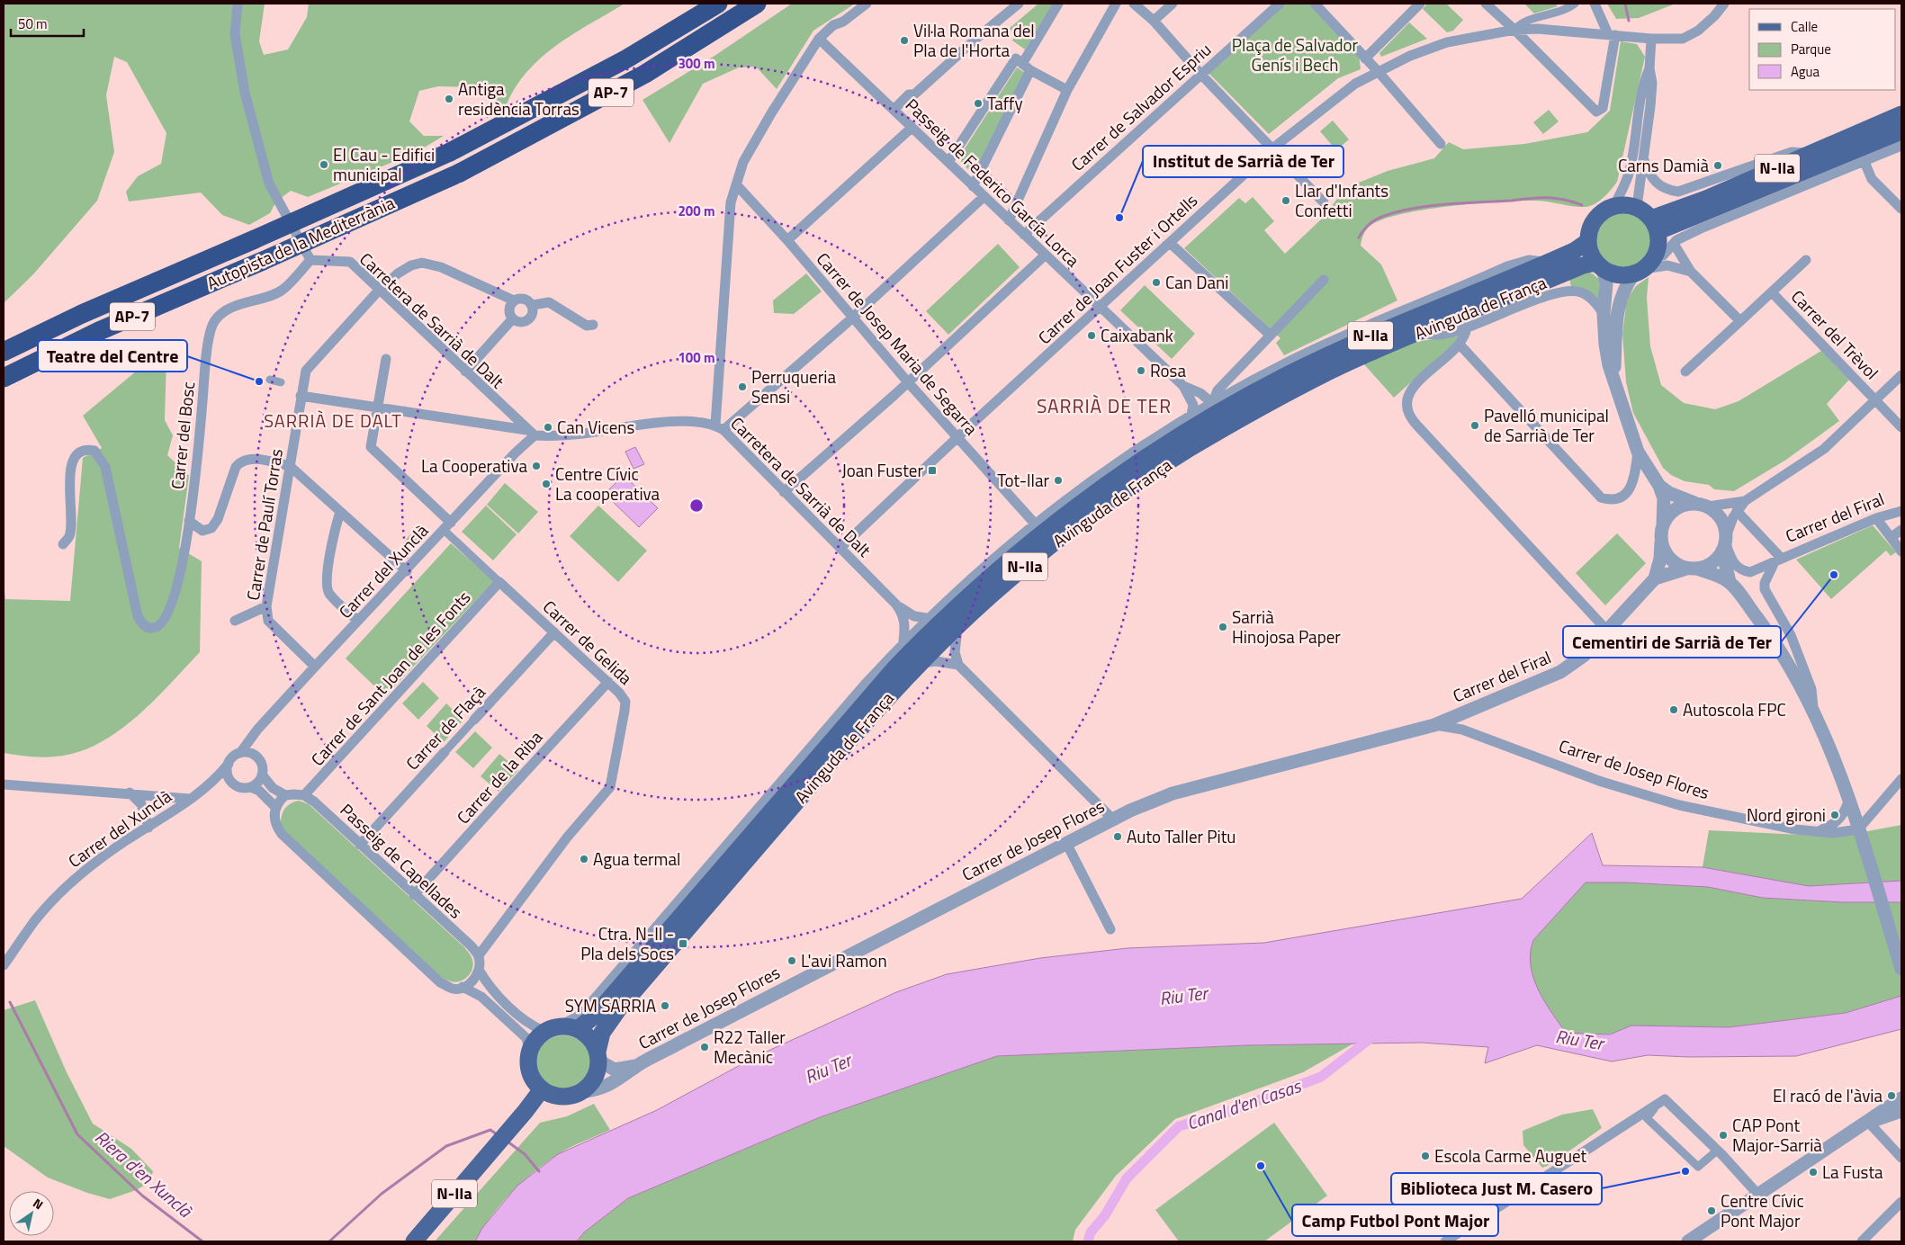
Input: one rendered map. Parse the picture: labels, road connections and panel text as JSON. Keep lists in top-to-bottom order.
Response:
{
  "streets": {
    "highway": ["AP-7", "Autopista de la Mediterrània"],
    "main road": ["N-IIa", "Avinguda de França"],
    "street": [
      "Carrer de Salvador Espriu",
      "Passeig de Federico García Lorca",
      "Carrer de Joan Fuster i Ortells",
      "Carretera de Sarrià de Dalt",
      "Carrer del Trèvol",
      "Carrer de Josep Maria de Segarra",
      "Carrer del Bosc",
      "Carrer del Firal",
      "Carrer de Paulí Torras",
      "Carrer del Xunclà",
      "Carrer de Gelida",
      "Carrer de Sant Joan de les Fonts",
      "Carrer de Flaçà",
      "Carrer de Josep Flores",
      "Carrer de la Riba",
      "Passeig de Capellades"
    ]
  },
  "crossings": [
    ["Carrer de Salvador Espriu", "Passeig de Federico García Lorca"],
    ["N-IIa", "Avinguda de França"],
    ["N-IIa", "Carrer de Josep Flores"],
    ["Passeig de Federico García Lorca", "Carrer de Joan Fuster i Ortells"],
    ["Passeig de Federico García Lorca", "Avinguda de França"],
    ["Carrer de Joan Fuster i Ortells", "Carretera de Sarrià de Dalt"],
    ["Carrer de Joan Fuster i Ortells", "Carrer de Josep Maria de Segarra"],
    ["Avinguda de França", "Carretera de Sarrià de Dalt"],
    ["Avinguda de França", "Carrer de Josep Maria de Segarra"],
    ["Avinguda de França", "Carrer de Josep Flores"],
    ["Carretera de Sarrià de Dalt", "Carrer del Bosc"],
    ["Carretera de Sarrià de Dalt", "Carrer de Paulí Torras"],
    ["Carretera de Sarrià de Dalt", "Carrer del Xunclà"],
    ["Carrer del Firal", "Carrer de Josep Flores"],
    ["Carrer de Paulí Torras", "Carrer del Xunclà"],
    ["Carrer del Xunclà", "Carrer de Gelida"],
    ["Carrer de Gelida", "Carrer de Sant Joan de les Fonts"],
    ["Carrer de Gelida", "Carrer de Flaçà"],
    ["Carrer de Gelida", "Carrer de la Riba"],
    ["Carrer de Gelida", "Passeig de Capellades"],
    ["Carrer de Sant Joan de les Fonts", "Passeig de Capellades"],
    ["Carrer de Flaçà", "Passeig de Capellades"],
    ["Carrer de la Riba", "Passeig de Capellades"]
  ],
  "districts": ["SARRIÀ DE TER", "SARRIÀ DE DALT"],
  "water": ["Riu Ter", "Canal d'en Casas", "Riera d'en Xunclà"],
  "parks": ["Plaça de Salvador Genís i Bech"],
  "places": {
    "other": [
      "Vil·la Romana del Pla de l'Horta",
      "Antiga residència Torras",
      "Taffy",
      "El Cau - Edifici municipal",
      "Carns Damià",
      "Llar d'Infants Confetti",
      "Institut de Sarrià de Ter",
      "Can Dani",
      "Caixabank",
      "Rosa",
      "Teatre del Centre",
      "Perruqueria Sensi",
      "Pavelló municipal de Sarrià de Ter",
      "Can Vicens",
      "La Cooperativa",
      "Tot-llar",
      "Centre Cívic La cooperativa",
      "Cementiri de Sarrià de Ter",
      "Sarrià Hinojosa Paper",
      "Autoscola FPC",
      "Nord gironi",
      "Auto Taller Pitu",
      "Agua termal",
      "L'avi Ramon",
      "SYM SARRIA",
      "R22 Taller Mecànic",
      "El racó de l'àvia",
      "CAP Pont Major-Sarrià",
      "Escola Carme Auguet",
      "Camp Futbol Pont Major",
      "Biblioteca Just M. Casero",
      "La Fusta",
      "Centre Cívic Pont Major"
    ],
    "transit": ["Joan Fuster", "Ctra. N-II - Pla dels Socs"]
  },
  "legend": ["Calle", "Parque", "Agua"],
  "scale_bar": "50 m",
  "north": "top right",
  "rings": ["300 m", "200 m", "100 m"]
}
